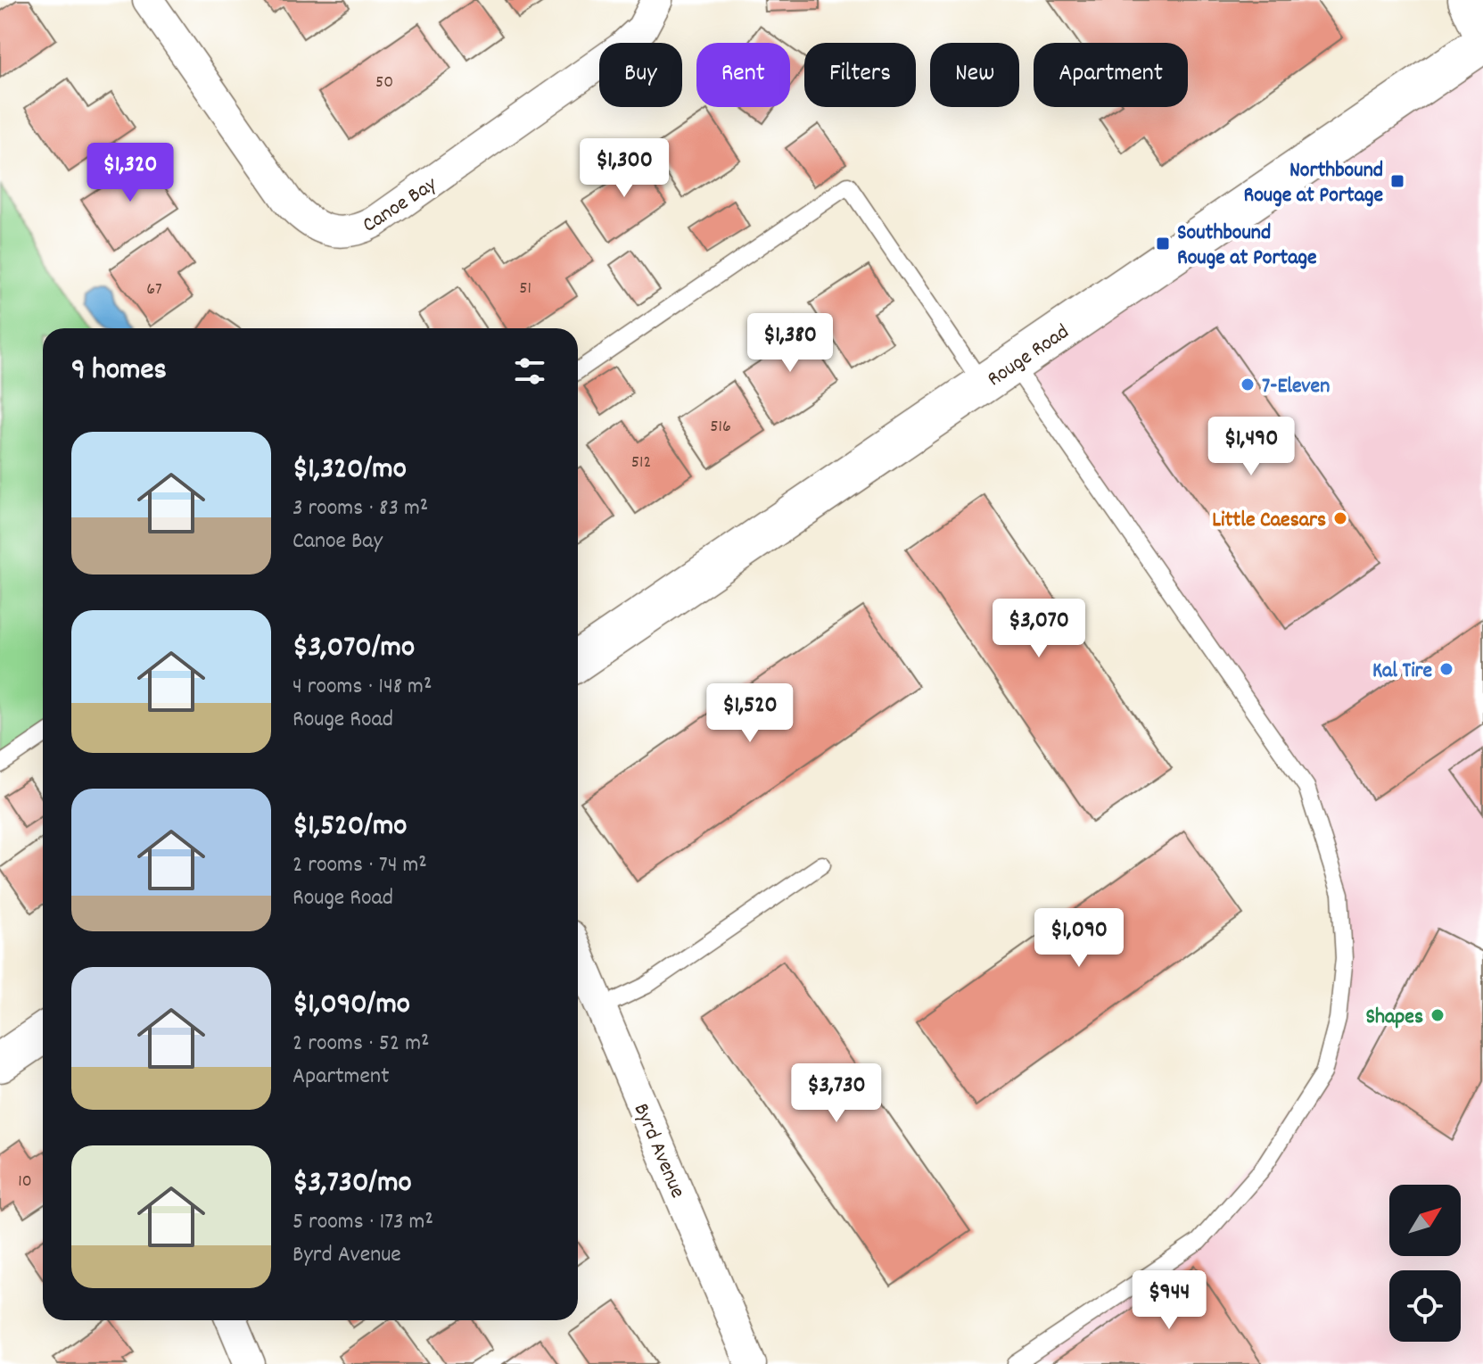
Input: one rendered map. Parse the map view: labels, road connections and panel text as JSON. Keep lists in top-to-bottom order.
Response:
{
  "streets": {
    "main road": ["Rouge Road"],
    "street": ["Canoe Bay", "Byrd Avenue"]
  },
  "places": {
    "transit": ["Northbound Rouge at Portage", "Southbound Rouge at Portage"],
    "other": [
      "7-Eleven",
      "Little Caesars",
      "Kal Tire",
      "Shapes"
    ]
  },
  "house_numbers": [
    "50",
    "51",
    "67",
    "516",
    "512",
    "10"
  ],
  "north": "top right",
  "page": {
    "chip": [
      "Buy",
      "Rent",
      "Filters",
      "New",
      "Apartment"
    ],
    "price": [
      "$1,300",
      "$1,320",
      "$1,380",
      "$1,490",
      "$3,070",
      "$1,520",
      "$1,090",
      "$3,730",
      "$944"
    ],
    "heading": "9 homes",
    "list": [
      {
        "name": "$1,320/mo",
        "note": "3 rooms · 83 m² · Canoe Bay"
      },
      {
        "name": "$3,070/mo",
        "note": "4 rooms · 148 m² · Rouge Road"
      },
      {
        "name": "$1,520/mo",
        "note": "2 rooms · 74 m² · Rouge Road"
      },
      {
        "name": "$1,090/mo",
        "note": "2 rooms · 52 m² · Apartment"
      },
      {
        "name": "$3,730/mo",
        "note": "5 rooms · 173 m² · Byrd Avenue"
      }
    ]
  }
}
